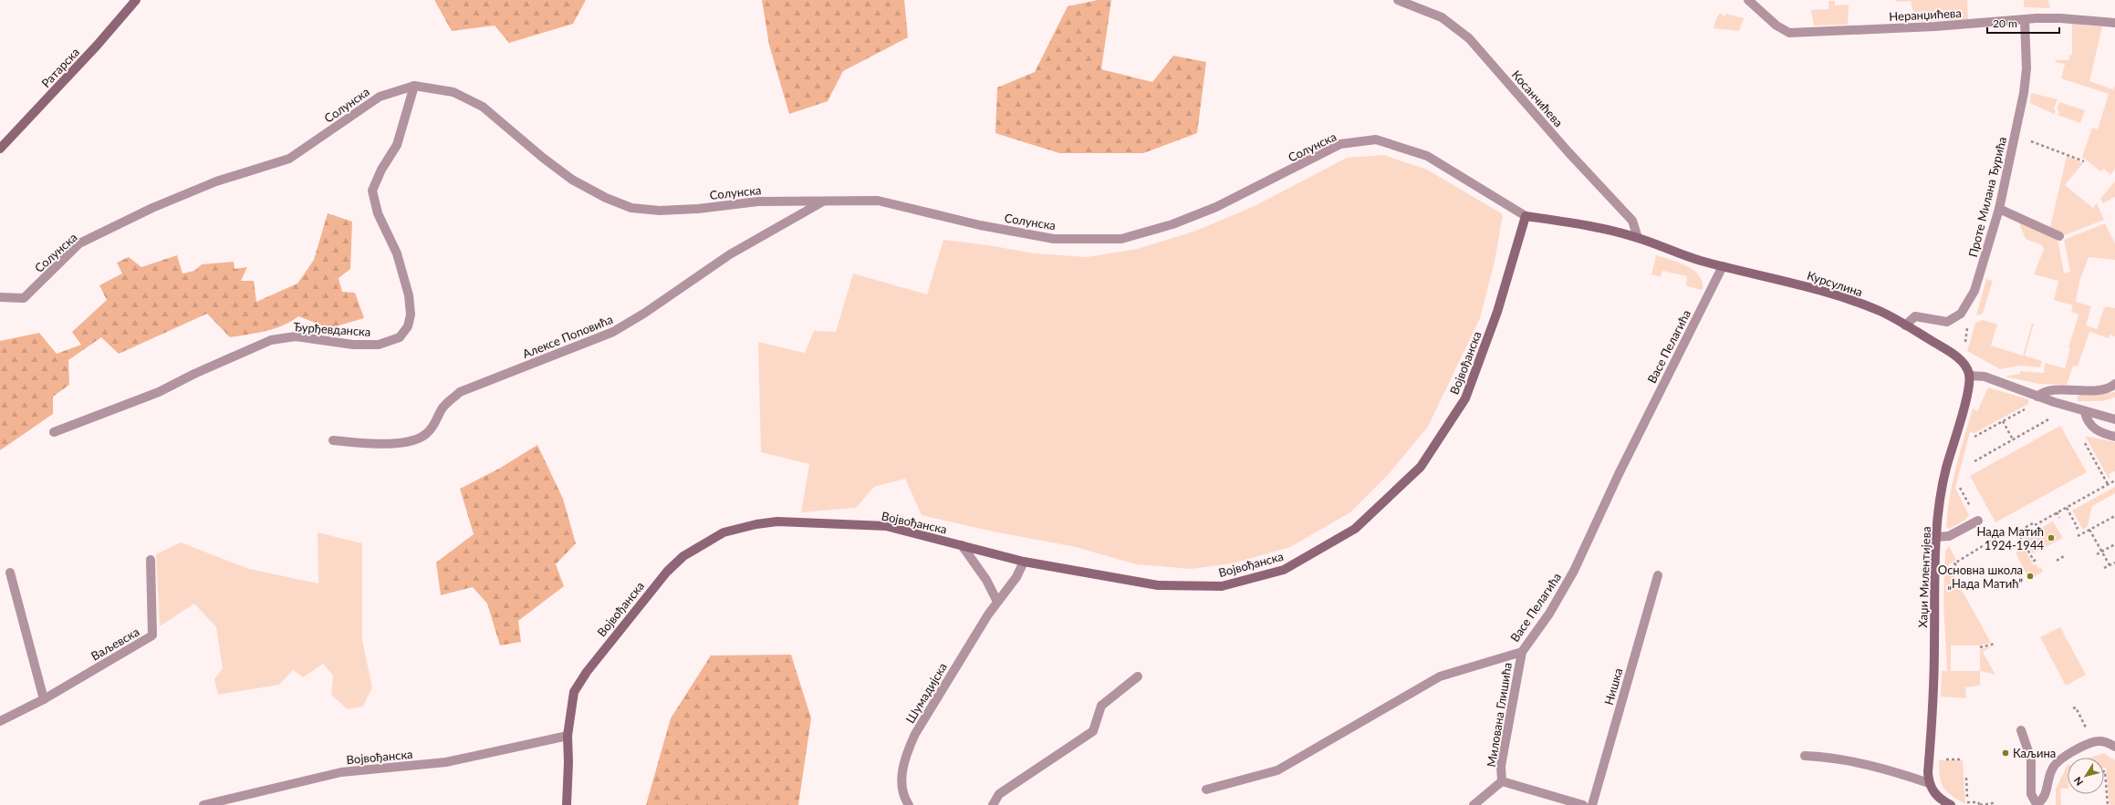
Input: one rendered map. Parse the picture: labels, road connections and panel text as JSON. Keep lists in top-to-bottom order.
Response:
{
  "streets": {
    "street": [
      "Неранџићева",
      "Ратарска",
      "Косанчићева",
      "Солунска",
      "Проте Милана Ђурића",
      "Курсулина",
      "Ђурђевданска",
      "Алексе Поповића",
      "Васе Пелагића",
      "Војвођанска",
      "Хаџи Милентијева",
      "Ваљевска",
      "Нишка",
      "Шумадијска",
      "Милована Глишића"
    ]
  },
  "crossings": [
    ["Неранџићева", "Проте Милана Ђурића"],
    ["Косанчићева", "Курсулина"],
    ["Солунска", "Курсулина"],
    ["Солунска", "Ђурђевданска"],
    ["Солунска", "Алексе Поповића"],
    ["Солунска", "Војвођанска"],
    ["Проте Милана Ђурића", "Курсулина"],
    ["Курсулина", "Васе Пелагића"],
    ["Курсулина", "Војвођанска"],
    ["Курсулина", "Хаџи Милентијева"],
    ["Васе Пелагића", "Милована Глишића"],
    ["Војвођанска", "Шумадијска"]
  ],
  "places": ["Нада Матић 1924-1944", "Основна школа „Нада Матић”", "Каљина"],
  "scale_bar": "20 m",
  "north": "bottom left"
}
